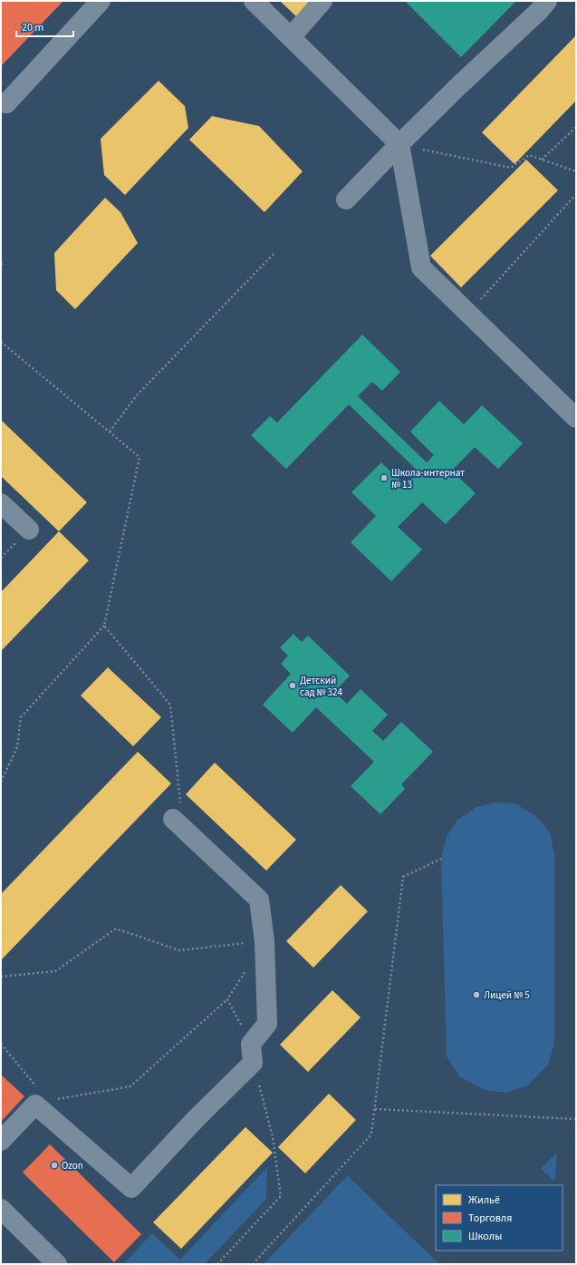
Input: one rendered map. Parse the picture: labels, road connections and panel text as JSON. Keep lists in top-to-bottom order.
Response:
{
  "places": [
    "Школа-интернат № 13",
    "Детский сад № 324",
    "Лицей № 5",
    "Ozon"
  ],
  "legend": ["Жильё", "Торговля", "Школы"],
  "scale_bar": "20 m"
}
